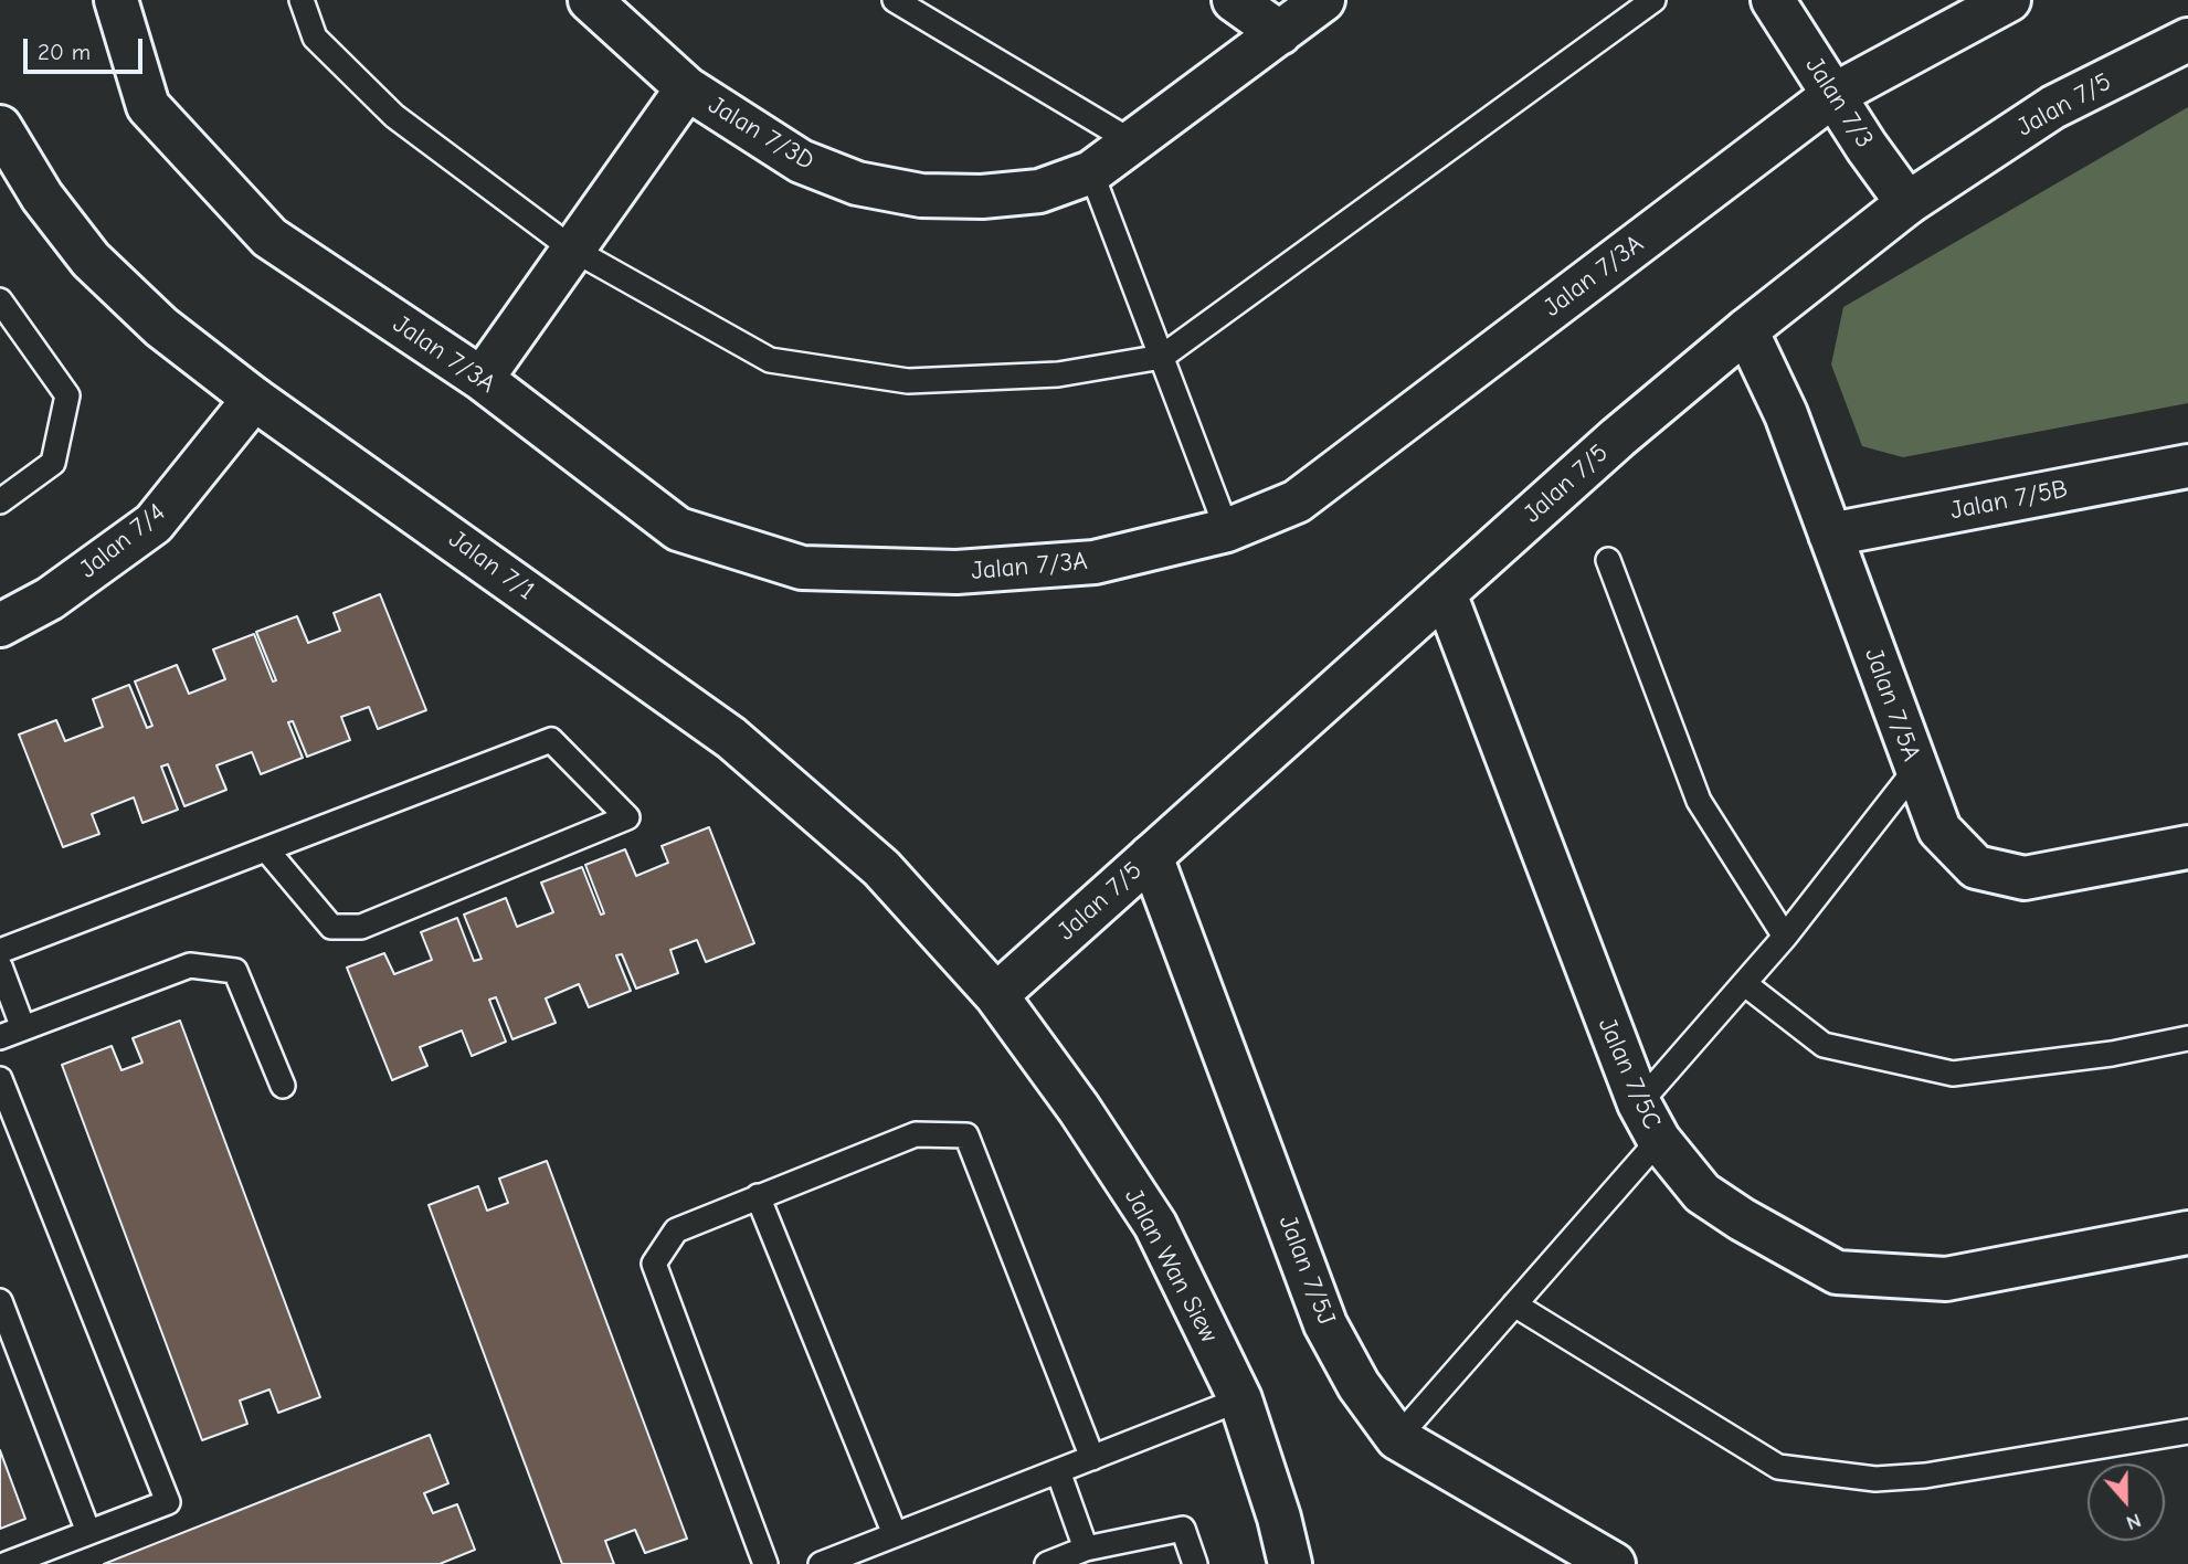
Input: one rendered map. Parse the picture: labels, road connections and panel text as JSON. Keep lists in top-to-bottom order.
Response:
{
  "streets": {
    "street": [
      "Jalan 7/3",
      "Jalan 7/5",
      "Jalan 7/3D",
      "Jalan 7/3A",
      "Jalan 7/5B",
      "Jalan 7/4",
      "Jalan 7/1",
      "Jalan 7/5A",
      "Jalan 7/5C",
      "Jalan Wan Siew",
      "Jalan 7/5J"
    ]
  },
  "crossings": [
    ["Jalan 7/3", "Jalan 7/5"],
    ["Jalan 7/3", "Jalan 7/3A"],
    ["Jalan 7/5", "Jalan 7/1"],
    ["Jalan 7/5", "Jalan 7/5A"],
    ["Jalan 7/5", "Jalan 7/5C"],
    ["Jalan 7/5", "Jalan Wan Siew"],
    ["Jalan 7/5", "Jalan 7/5J"],
    ["Jalan 7/5B", "Jalan 7/5A"],
    ["Jalan 7/4", "Jalan 7/1"],
    ["Jalan 7/1", "Jalan Wan Siew"]
  ],
  "scale_bar": "20 m",
  "north": "bottom"
}
